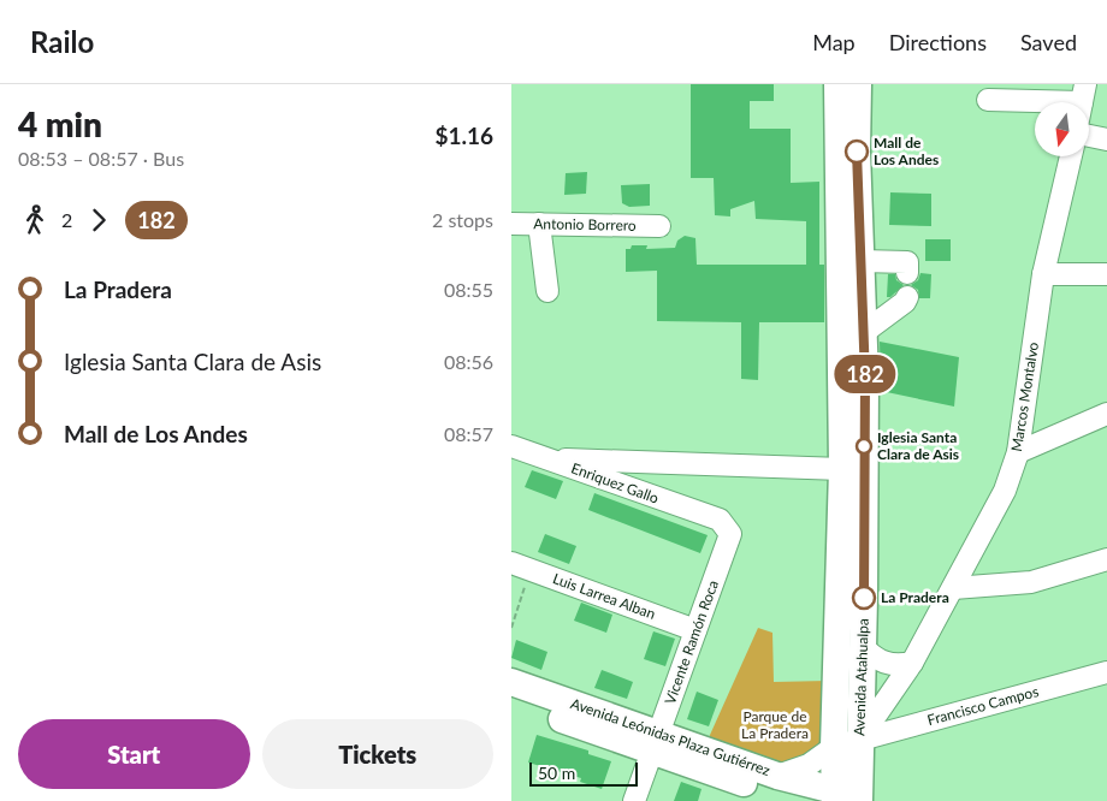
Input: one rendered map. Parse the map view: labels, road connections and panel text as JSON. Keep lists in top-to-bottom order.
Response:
{
  "streets": {
    "main road": ["Avenida Atahualpa", "Avenida Leónidas Plaza Gutiérrez"],
    "street": [
      "Antonio Borrero",
      "Marcos Montalvo",
      "Enriquez Gallo",
      "Luis Larrea Alban",
      "Vicente Ramón Roca",
      "Francisco Campos"
    ]
  },
  "crossings": [
    ["Marcos Montalvo", "Avenida Atahualpa"],
    ["Marcos Montalvo", "Francisco Campos"],
    ["Marcos Montalvo", "Avenida Leónidas Plaza Gutiérrez"],
    ["Enriquez Gallo", "Vicente Ramón Roca"],
    ["Luis Larrea Alban", "Vicente Ramón Roca"],
    ["Vicente Ramón Roca", "Avenida Leónidas Plaza Gutiérrez"],
    ["Avenida Atahualpa", "Francisco Campos"],
    ["Avenida Atahualpa", "Avenida Leónidas Plaza Gutiérrez"],
    ["Francisco Campos", "Avenida Leónidas Plaza Gutiérrez"]
  ],
  "parks": ["Parque de La Pradera"],
  "places": ["Mall de Los Andes", "Iglesia Santa Clara de Asis", "La Pradera"],
  "lines": ["bus line 182"],
  "scale_bar": "50 m",
  "north": "bottom",
  "page": {
    "header": "Railo",
    "nav": ["Map", "Directions", "Saved"],
    "heading": ["4 min", "08:53 – 08:57 · Bus", "$1.16"],
    "on_map": "182",
    "legs": ["2", "182", "2 stops"],
    "list": [
      {
        "name": "La Pradera",
        "value": "08:55"
      },
      {
        "name": "Iglesia Santa Clara de Asis",
        "value": "08:56"
      },
      {
        "name": "Mall de Los Andes",
        "value": "08:57"
      }
    ],
    "buttons": ["Start", "Tickets"],
    "scale": "50 m"
  }
}
